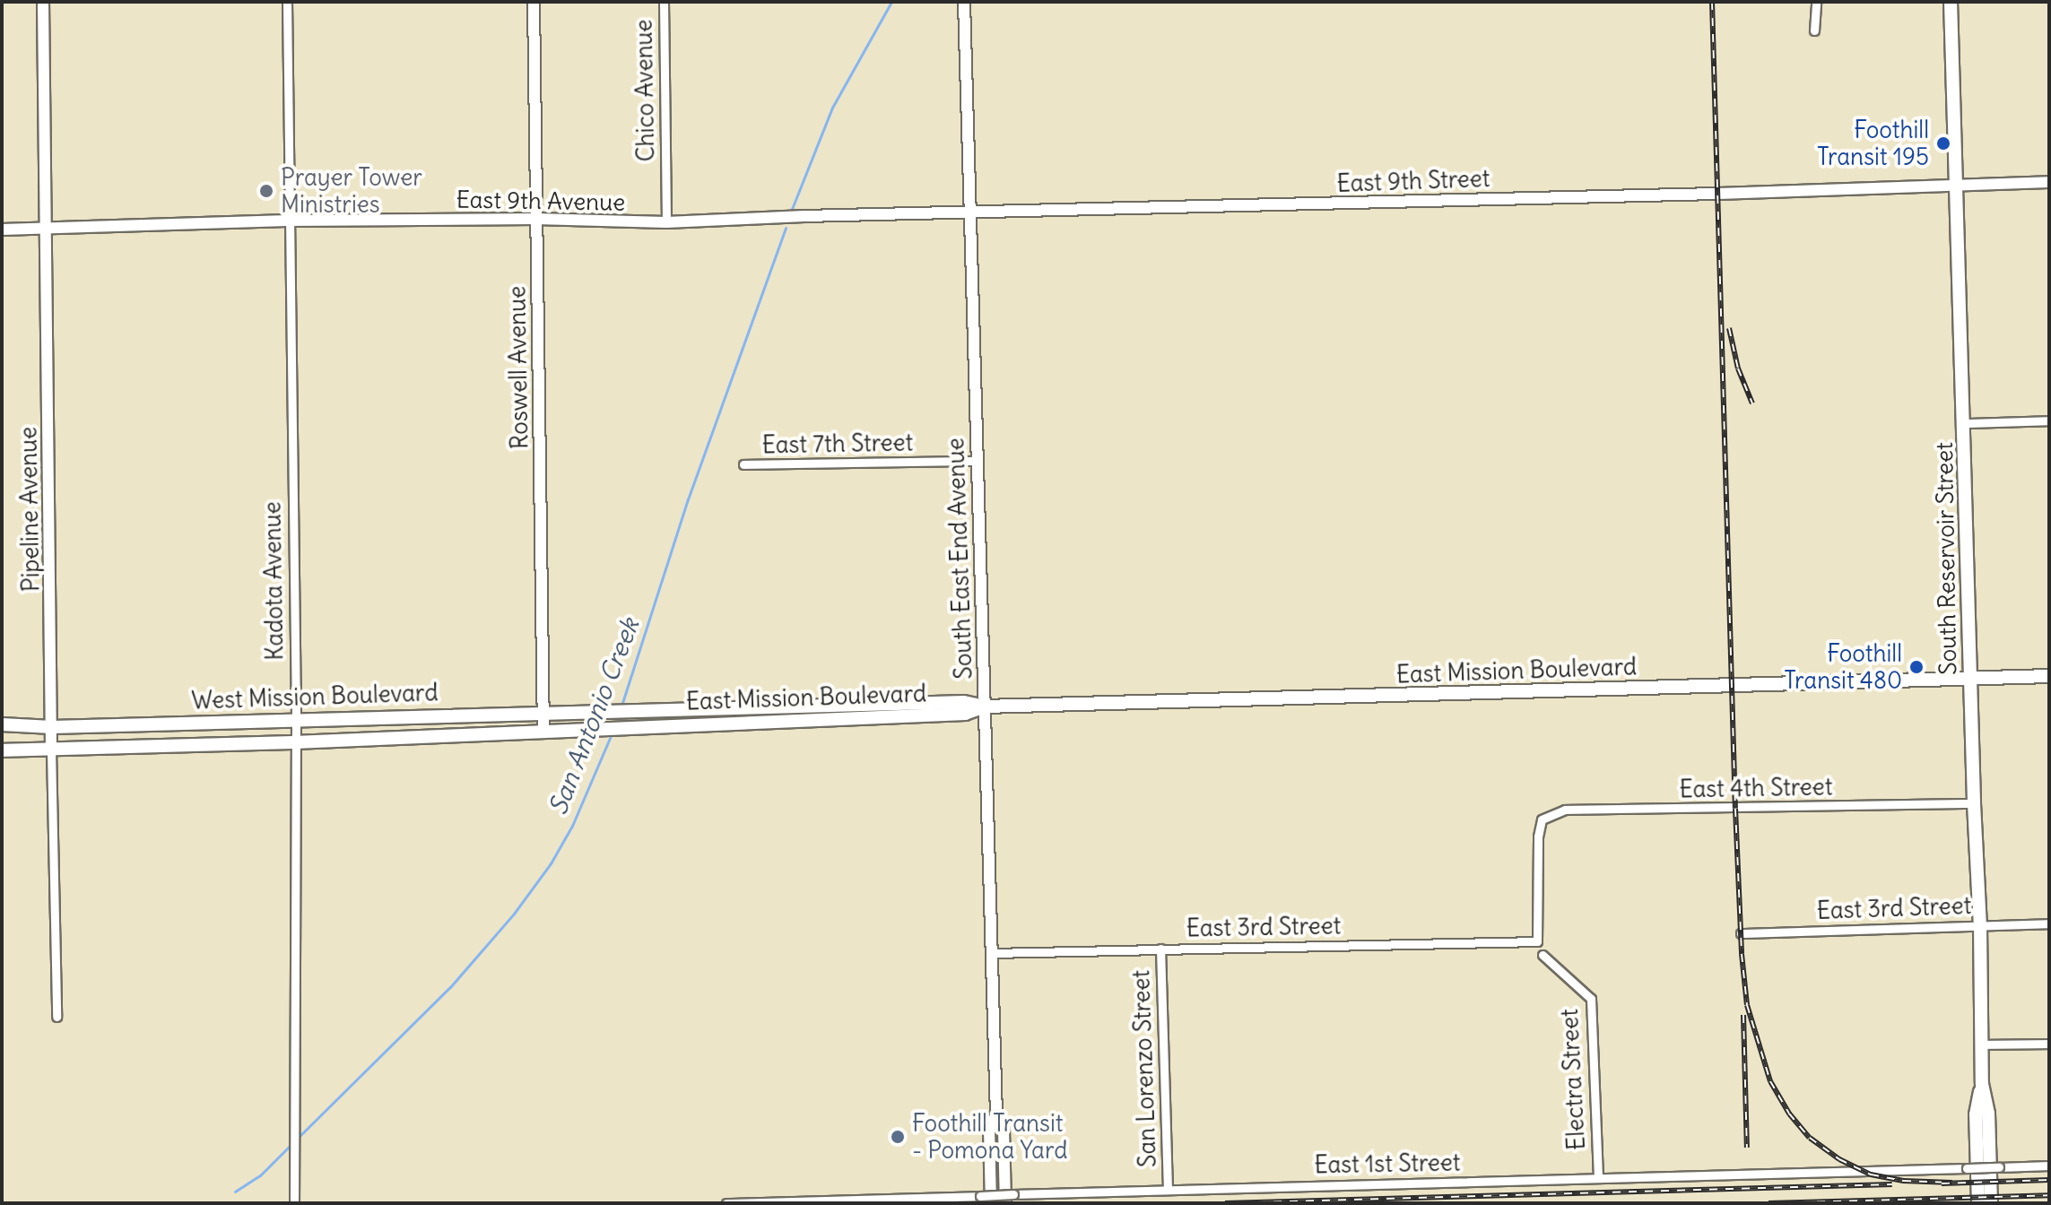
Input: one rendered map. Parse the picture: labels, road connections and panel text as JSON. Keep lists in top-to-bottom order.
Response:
{
  "streets": {
    "main road": ["South Reservoir Street", "East Mission Boulevard", "West Mission Boulevard"],
    "street": [
      "Chico Avenue",
      "East 9th Street",
      "East 9th Avenue",
      "Roswell Avenue",
      "East 7th Street",
      "Pipeline Avenue",
      "South East End Avenue",
      "Kadota Avenue",
      "East 4th Street",
      "East 3rd Street",
      "San Lorenzo Street",
      "Electra Street",
      "East 1st Street"
    ]
  },
  "crossings": [
    ["Chico Avenue", "East 9th Avenue"],
    ["East 9th Street", "East 9th Avenue"],
    ["East 9th Street", "South East End Avenue"],
    ["East 9th Street", "South Reservoir Street"],
    ["East 9th Avenue", "Roswell Avenue"],
    ["East 9th Avenue", "Pipeline Avenue"],
    ["East 9th Avenue", "Kadota Avenue"],
    ["Roswell Avenue", "East Mission Boulevard"],
    ["Roswell Avenue", "West Mission Boulevard"],
    ["East 7th Street", "South East End Avenue"],
    ["Pipeline Avenue", "East Mission Boulevard"],
    ["Pipeline Avenue", "West Mission Boulevard"],
    ["South East End Avenue", "East Mission Boulevard"],
    ["South East End Avenue", "East 3rd Street"],
    ["South Reservoir Street", "East Mission Boulevard"],
    ["South Reservoir Street", "East 4th Street"],
    ["South Reservoir Street", "East 3rd Street"],
    ["Kadota Avenue", "East Mission Boulevard"],
    ["Kadota Avenue", "West Mission Boulevard"],
    ["East Mission Boulevard", "West Mission Boulevard"],
    ["East 4th Street", "East 3rd Street"],
    ["East 3rd Street", "San Lorenzo Street"],
    ["San Lorenzo Street", "East 1st Street"],
    ["Electra Street", "East 1st Street"]
  ],
  "water": ["San Antonio Creek"],
  "places": [
    "Foothill Transit 195",
    "Prayer Tower Ministries",
    "Foothill Transit 480",
    "Foothill Transit - Pomona Yard"
  ]
}
